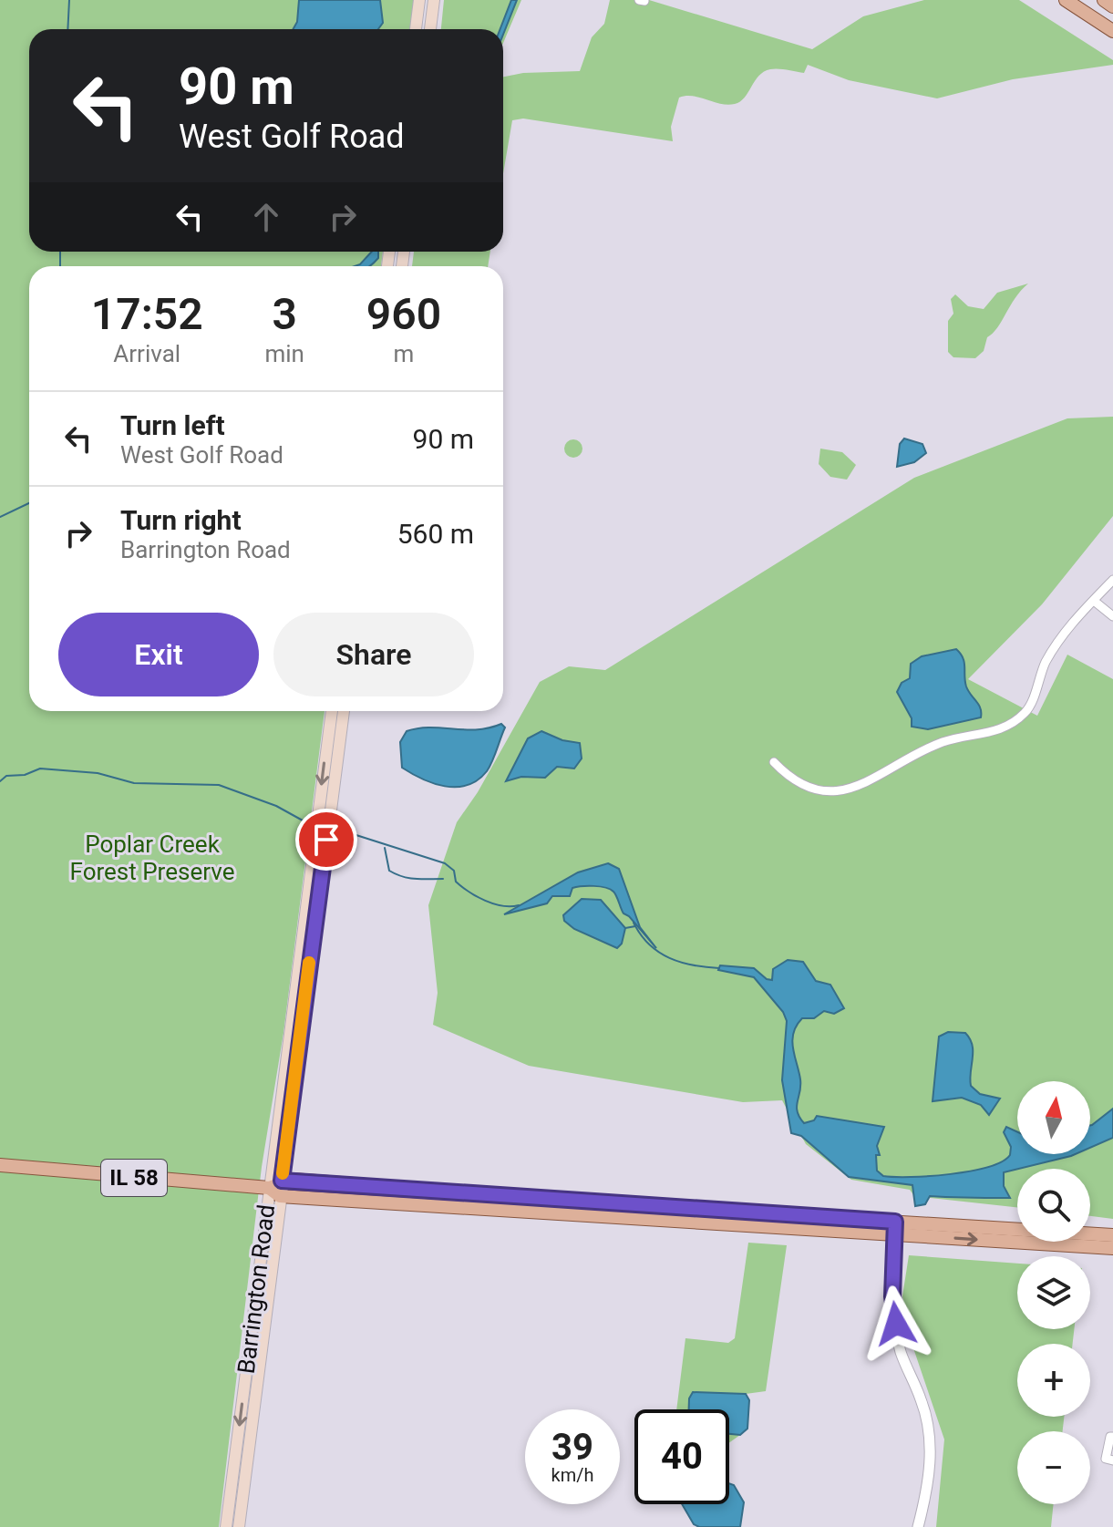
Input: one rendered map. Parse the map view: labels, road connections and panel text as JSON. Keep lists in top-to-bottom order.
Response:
{
  "streets": {
    "main road": ["IL 58", "Barrington Road"]
  },
  "crossings": [
    ["IL 58", "Barrington Road"]
  ],
  "parks": ["Poplar Creek Forest Preserve"],
  "north": "top",
  "page": {
    "turn": ["90 m", "West Golf Road"],
    "eta": [
      "17:52",
      "Arrival",
      "3",
      "min",
      "960",
      "m"
    ],
    "list": [
      {
        "name": "Turn left",
        "note": "West Golf Road",
        "value": "90 m"
      },
      {
        "name": "Turn right",
        "note": "Barrington Road",
        "value": "560 m"
      }
    ],
    "buttons": ["Exit", "Share"],
    "map_buttons": ["+", "−"],
    "speed": "39 km/h",
    "limit": "40"
  }
}
